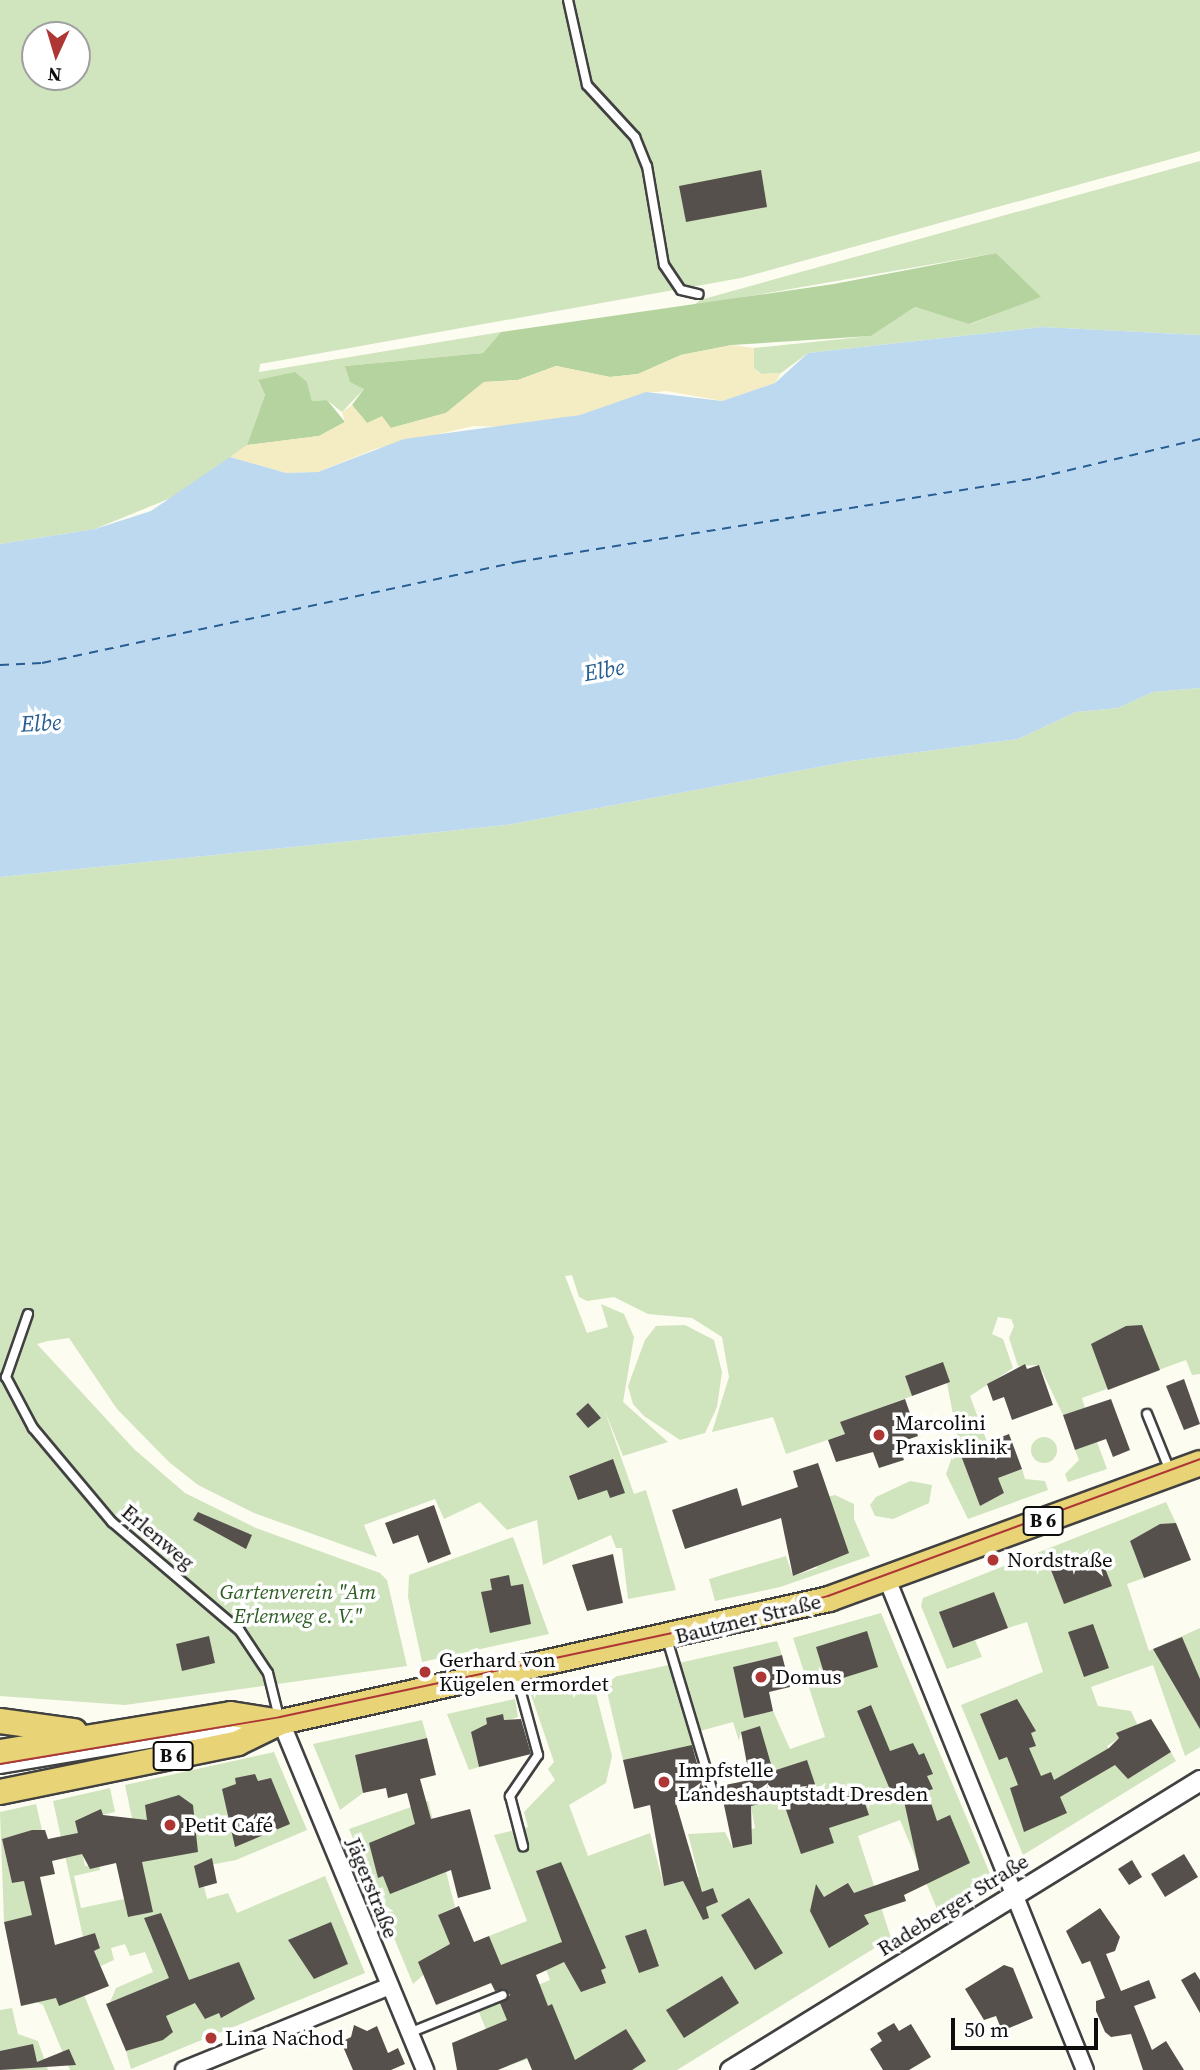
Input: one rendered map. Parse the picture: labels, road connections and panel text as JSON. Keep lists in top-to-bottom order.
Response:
{
  "streets": {
    "main road": ["B 6", "Bautzner Straße"],
    "street": ["Jägerstraße", "Radeberger Straße"],
    "lane": ["Erlenweg"]
  },
  "crossings": [
    ["Erlenweg", "Bautzner Straße"],
    ["Erlenweg", "Jägerstraße"],
    ["Bautzner Straße", "Jägerstraße"]
  ],
  "water": ["Elbe"],
  "parks": ["Gartenverein \"Am Erlenweg e. V.\""],
  "places": [
    "Marcolini Praxisklinik",
    "Nordstraße",
    "Gerhard von Kügelen ermordet",
    "Domus",
    "Impfstelle Landeshauptstadt Dresden",
    "Petit Café",
    "Lina Nachod"
  ],
  "scale_bar": "50 m",
  "north": "bottom"
}
